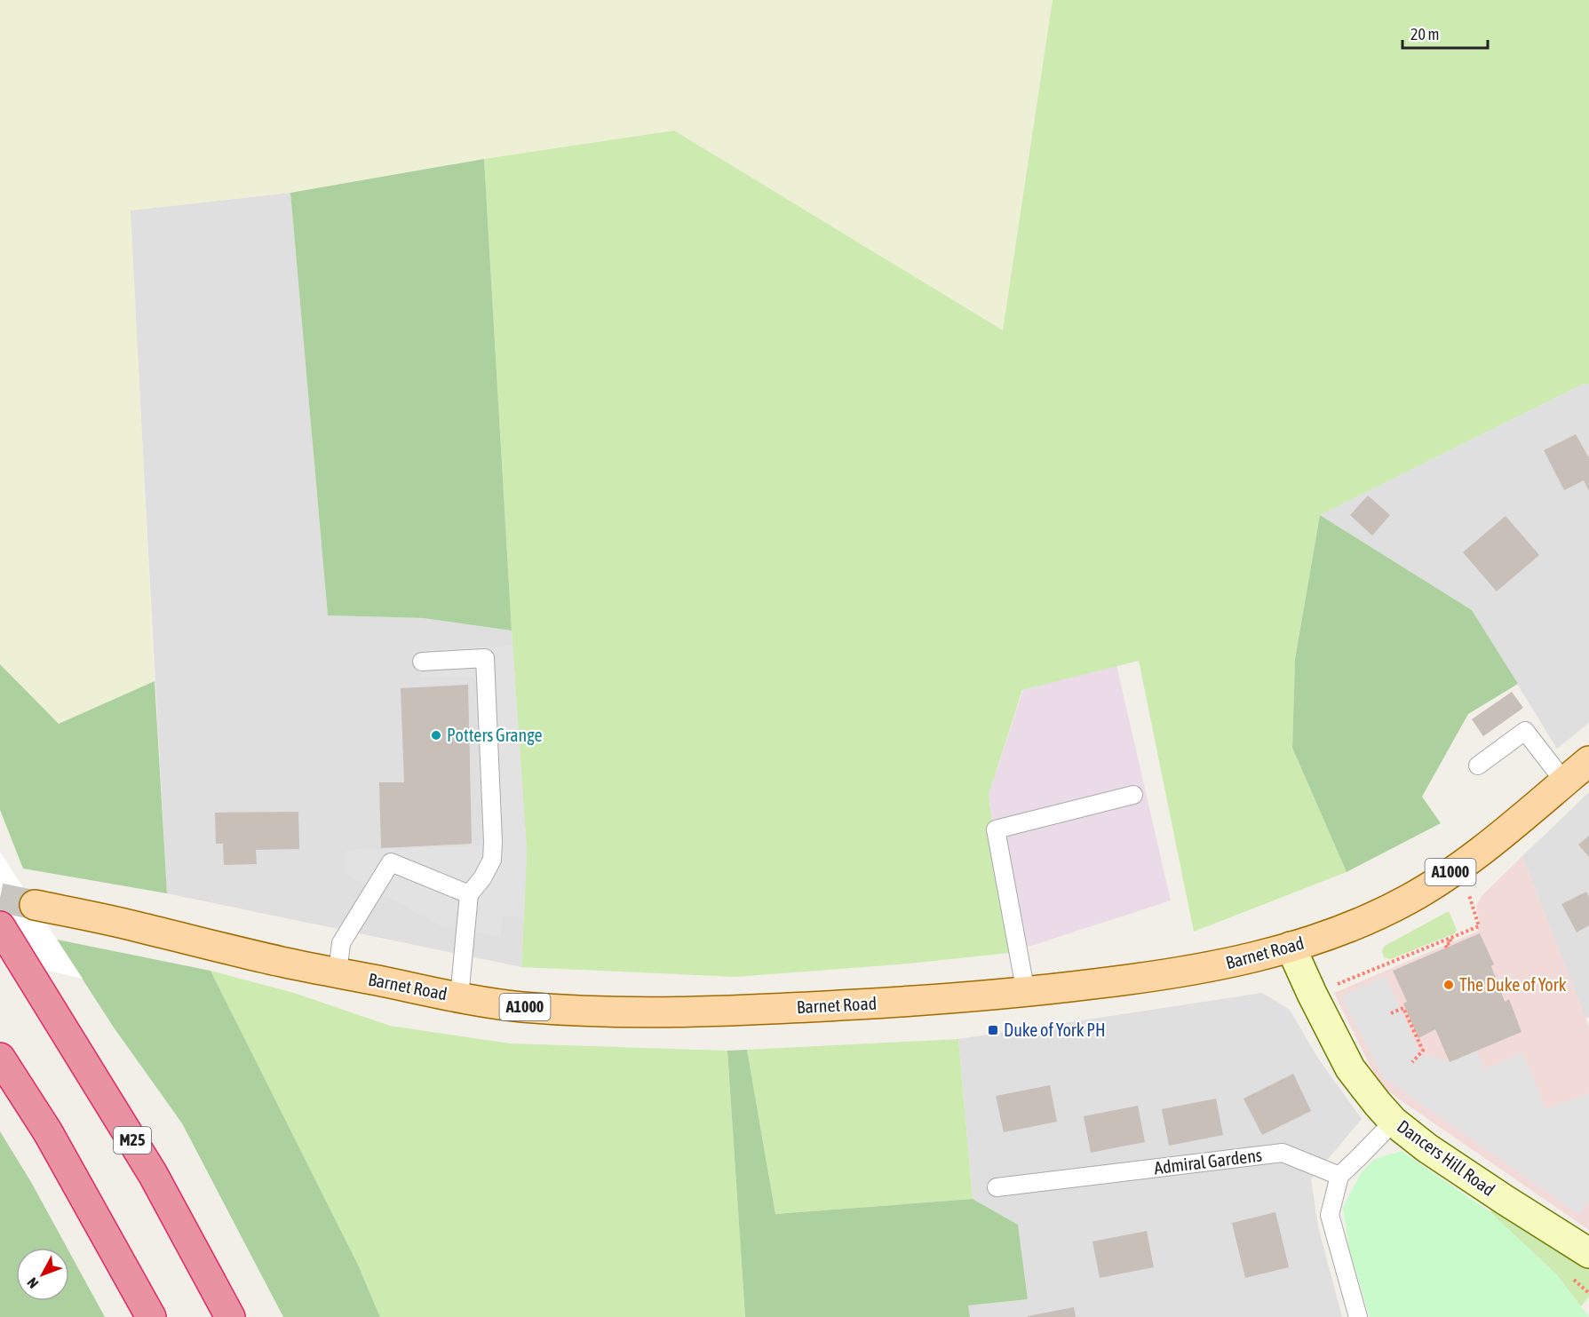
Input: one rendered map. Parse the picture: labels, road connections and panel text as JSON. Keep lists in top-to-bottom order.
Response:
{
  "streets": {
    "highway": ["M25"],
    "main road": ["A1000", "Barnet Road"],
    "street": ["Dancers Hill Road"],
    "lane": ["Admiral Gardens"]
  },
  "crossings": [
    ["Barnet Road", "Dancers Hill Road"]
  ],
  "places": {
    "other": ["Potters Grange", "The Duke of York"],
    "transit": ["Duke of York PH"]
  },
  "scale_bar": "20 m",
  "north": "bottom left"
}
